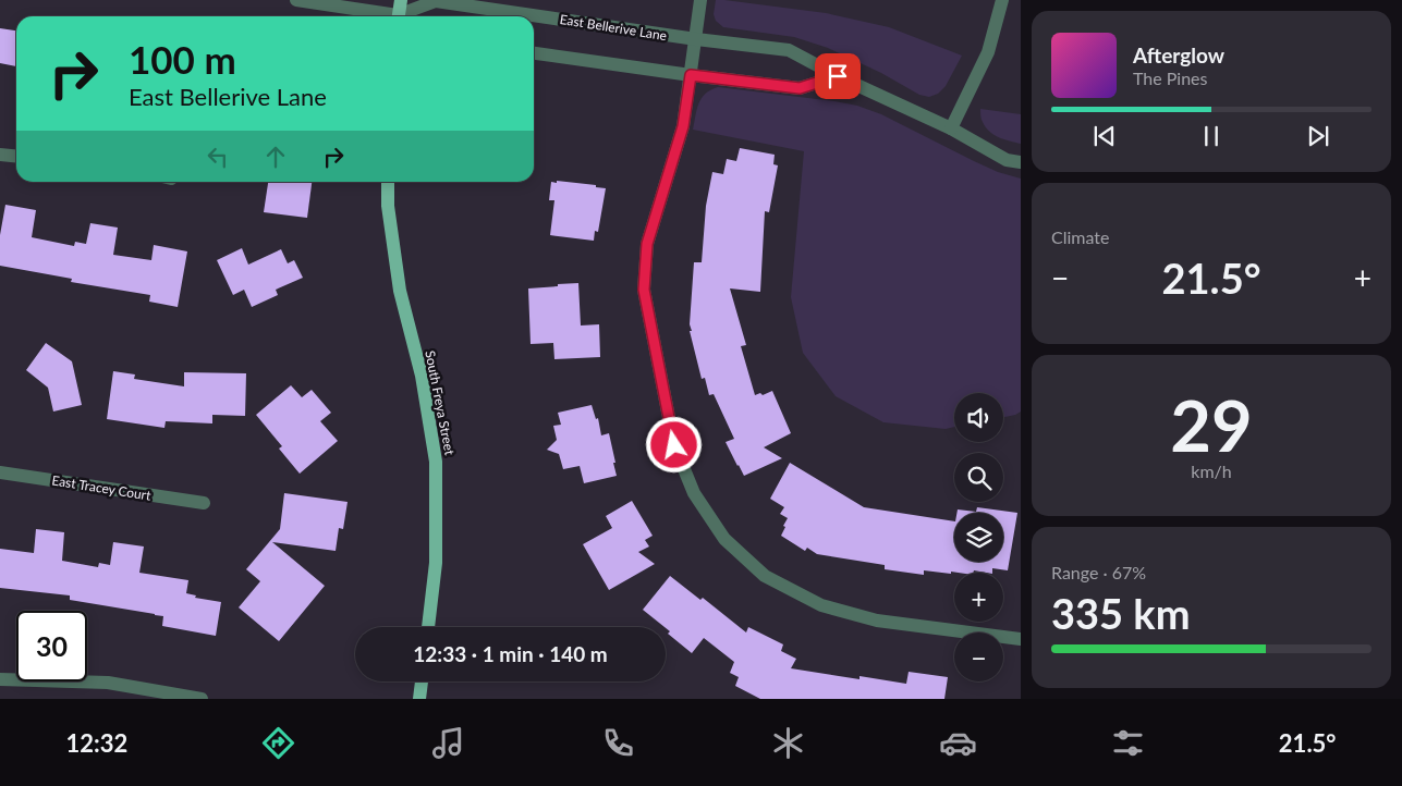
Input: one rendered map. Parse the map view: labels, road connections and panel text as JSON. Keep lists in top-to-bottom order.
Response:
{
  "streets": {
    "main road": ["South Freya Street"],
    "street": ["East Bellerive Lane", "East Tracey Court"]
  },
  "page": {
    "turn": ["100 m", "East Bellerive Lane"],
    "song": ["Afterglow", "The Pines"],
    "tile": [
      "Climate",
      ["29", "km/h"],
      ["Range · 67%", "335 km"]
    ],
    "heat": ["−", "21.5°", "+"],
    "map_buttons": ["+", "−"],
    "limit": "30",
    "trip": "12:33 · 1 min · 140 m",
    "tabs": ["12:32", "21.5°"]
  }
}
